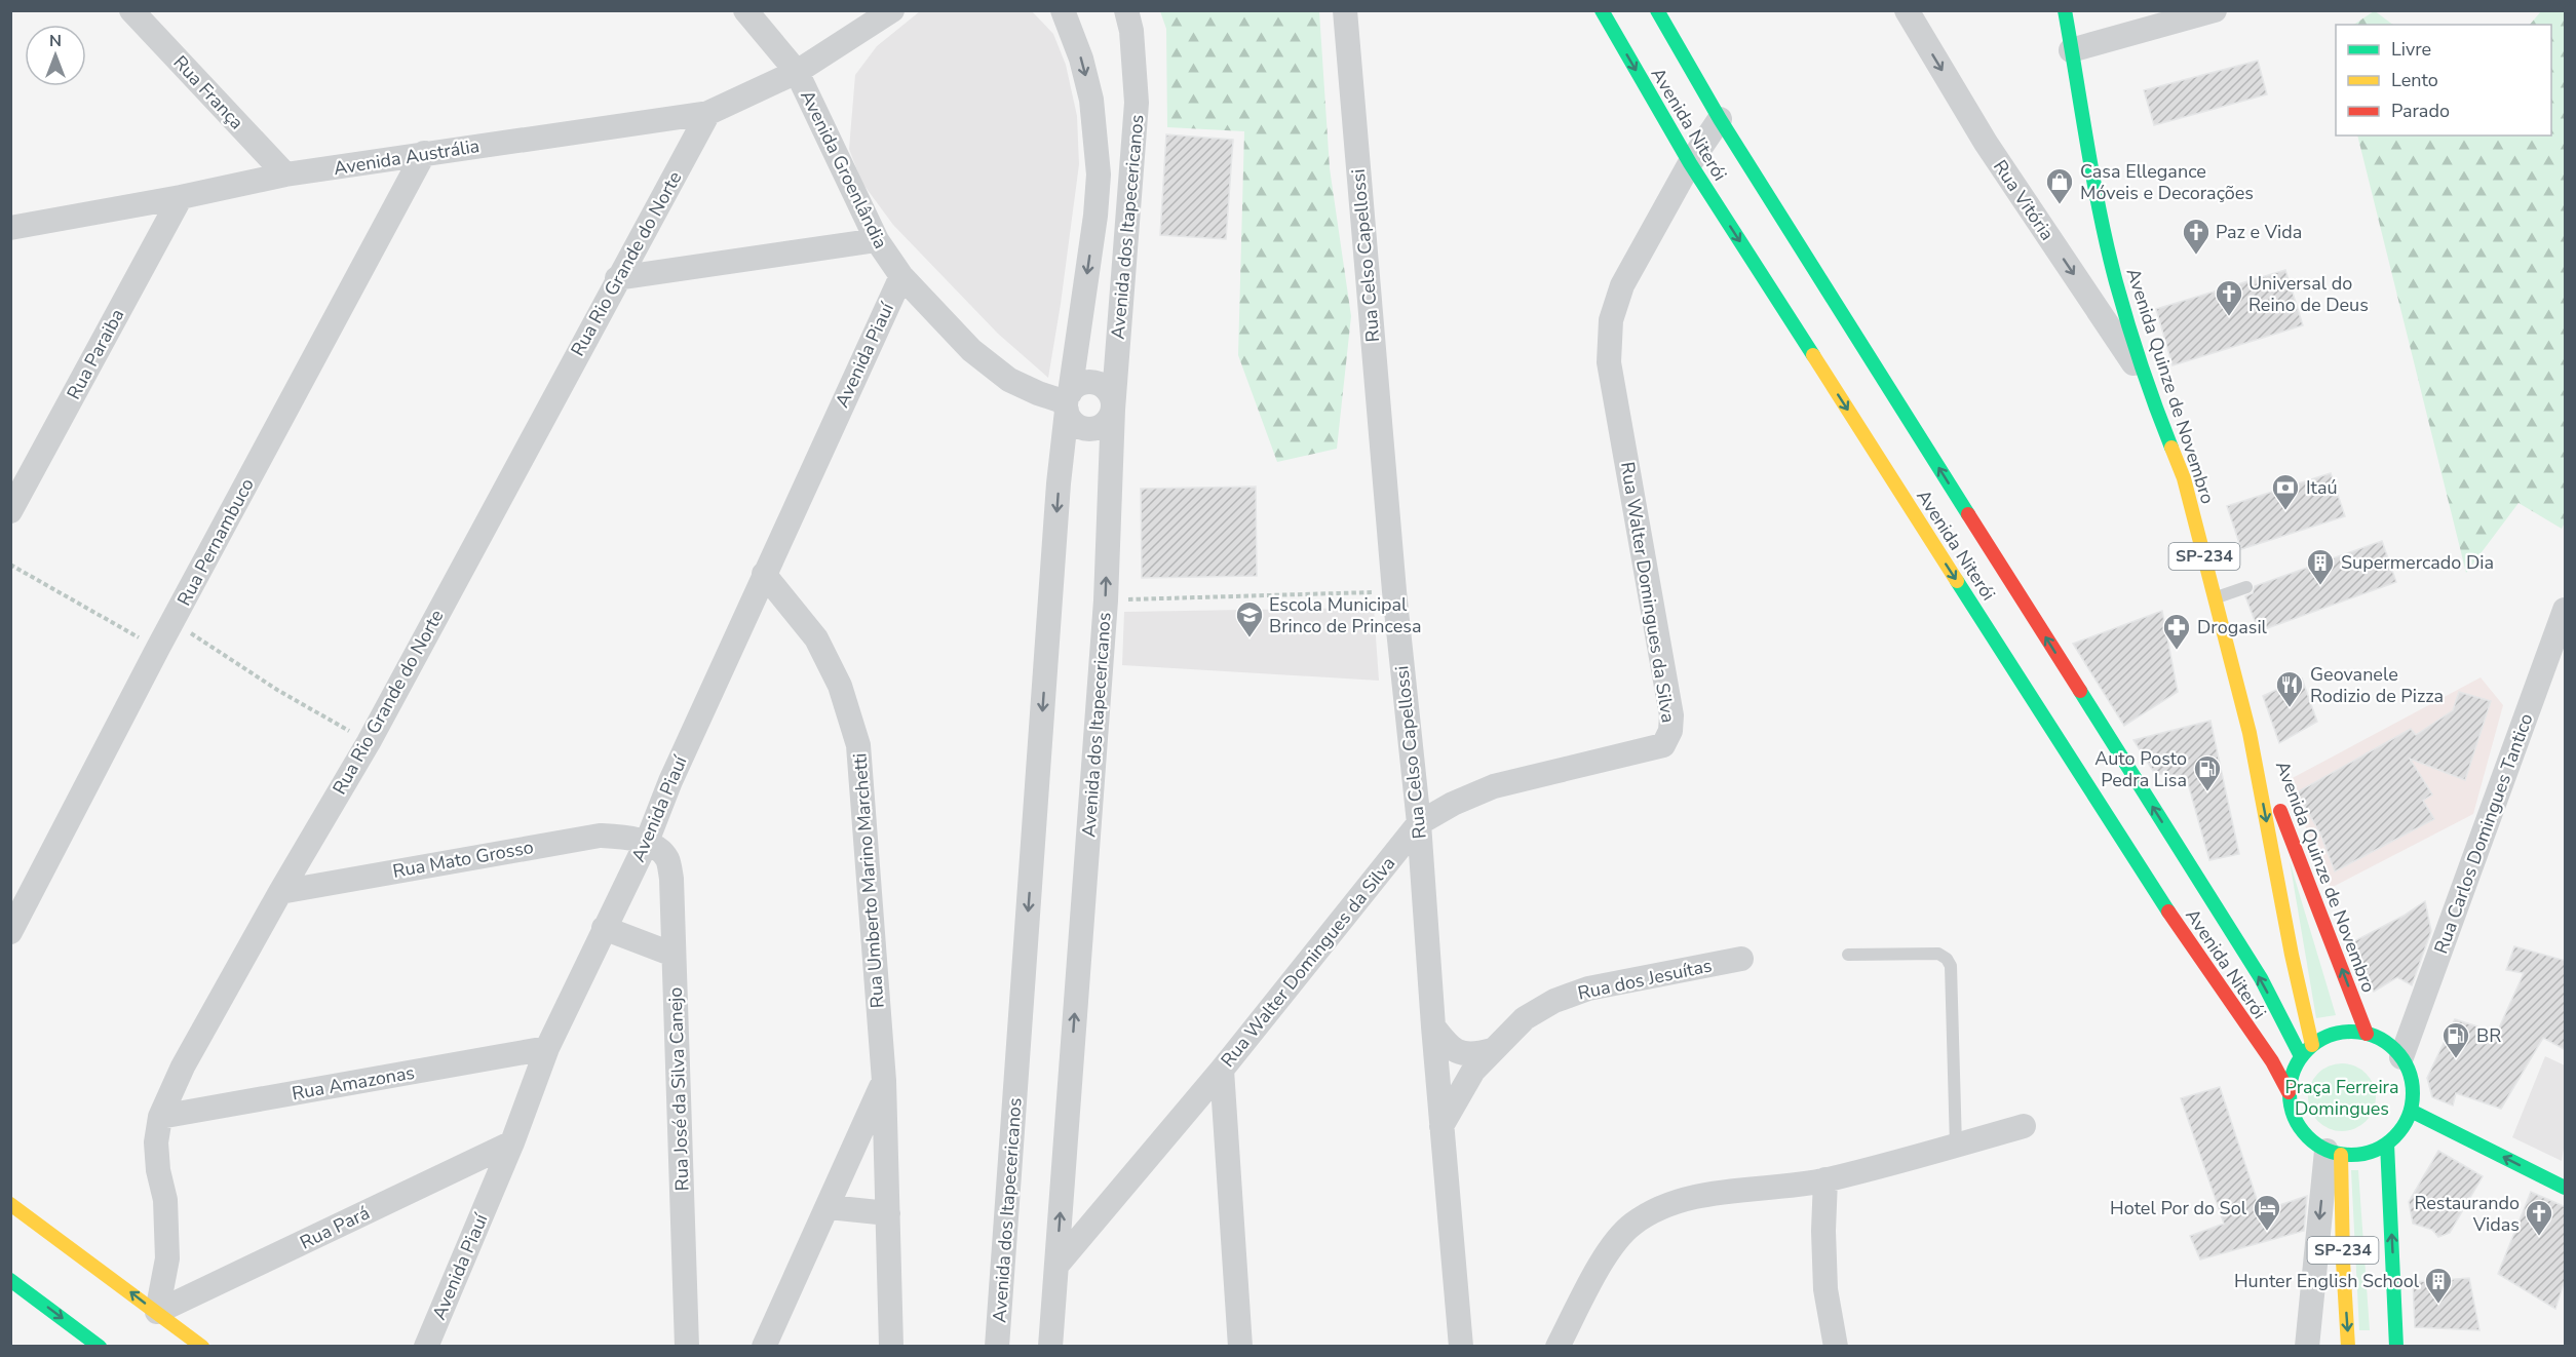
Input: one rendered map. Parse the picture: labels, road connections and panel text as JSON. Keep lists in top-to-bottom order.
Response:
{
  "streets": {
    "main road": ["Avenida Niterói", "Avenida Quinze de Novembro", "SP-234"],
    "street": [
      "Rua França",
      "Avenida Austrália",
      "Avenida Groenlândia",
      "Rua Vitória",
      "Avenida dos Itapecericanos",
      "Rua Celso Capellossi",
      "Rua Rio Grande do Norte",
      "Rua Paraiba",
      "Avenida Piauí",
      "Rua Pernambuco",
      "Rua Walter Domingues da Silva",
      "Rua Carlos Domingues Tantico",
      "Rua Mato Grosso",
      "Rua Umberto Marino Marchetti",
      "Rua dos Jesuítas",
      "Rua Amazonas",
      "Rua José da Silva Canejo",
      "Rua Pará"
    ]
  },
  "crossings": [
    ["Rua França", "Avenida Austrália"],
    ["Avenida Niterói", "Avenida Quinze de Novembro"],
    ["Avenida Niterói", "SP-234"],
    ["Avenida Niterói", "Rua Walter Domingues da Silva"],
    ["Avenida Niterói", "Rua Carlos Domingues Tantico"],
    ["Avenida Austrália", "Avenida Groenlândia"],
    ["Avenida Austrália", "Rua Rio Grande do Norte"],
    ["Avenida Austrália", "Rua Paraiba"],
    ["Avenida Austrália", "Rua Pernambuco"],
    ["Avenida Groenlândia", "Avenida dos Itapecericanos"],
    ["Avenida Groenlândia", "Avenida Piauí"],
    ["Rua Vitória", "Avenida Quinze de Novembro"],
    ["Avenida dos Itapecericanos", "Rua Walter Domingues da Silva"],
    ["Rua Celso Capellossi", "Rua Walter Domingues da Silva"],
    ["Rua Celso Capellossi", "Rua dos Jesuítas"],
    ["Rua Rio Grande do Norte", "Rua Mato Grosso"],
    ["Rua Rio Grande do Norte", "Rua Amazonas"],
    ["Rua Rio Grande do Norte", "Rua Pará"],
    ["Avenida Piauí", "Rua Mato Grosso"],
    ["Avenida Piauí", "Rua Umberto Marino Marchetti"],
    ["Avenida Piauí", "Rua Amazonas"],
    ["Avenida Piauí", "Rua José da Silva Canejo"],
    ["Avenida Piauí", "Rua Pará"],
    ["Avenida Quinze de Novembro", "SP-234"],
    ["Avenida Quinze de Novembro", "Rua Carlos Domingues Tantico"],
    ["SP-234", "Rua Carlos Domingues Tantico"],
    ["Rua Mato Grosso", "Rua José da Silva Canejo"]
  ],
  "one_way": ["Rua Vitória"],
  "parks": ["Praça Ferreira Domingues"],
  "places": {
    "shop": ["Casa Ellegance Móveis e Decorações"],
    "church": ["Paz e Vida", "Universal do Reino de Deus", "Restaurando Vidas"],
    "bank": ["Itaú"],
    "building": ["Supermercado Dia", "Hunter English School"],
    "school or university": ["Escola Municipal Brinco de Princesa"],
    "pharmacy": ["Drogasil"],
    "restaurant": ["Geovanele Rodizio de Pizza"],
    "fuel station": ["Auto Posto Pedra Lisa", "BR"],
    "hotel": ["Hotel Por do Sol"]
  },
  "legend": ["Livre", "Lento", "Parado"],
  "north": "top"
}
